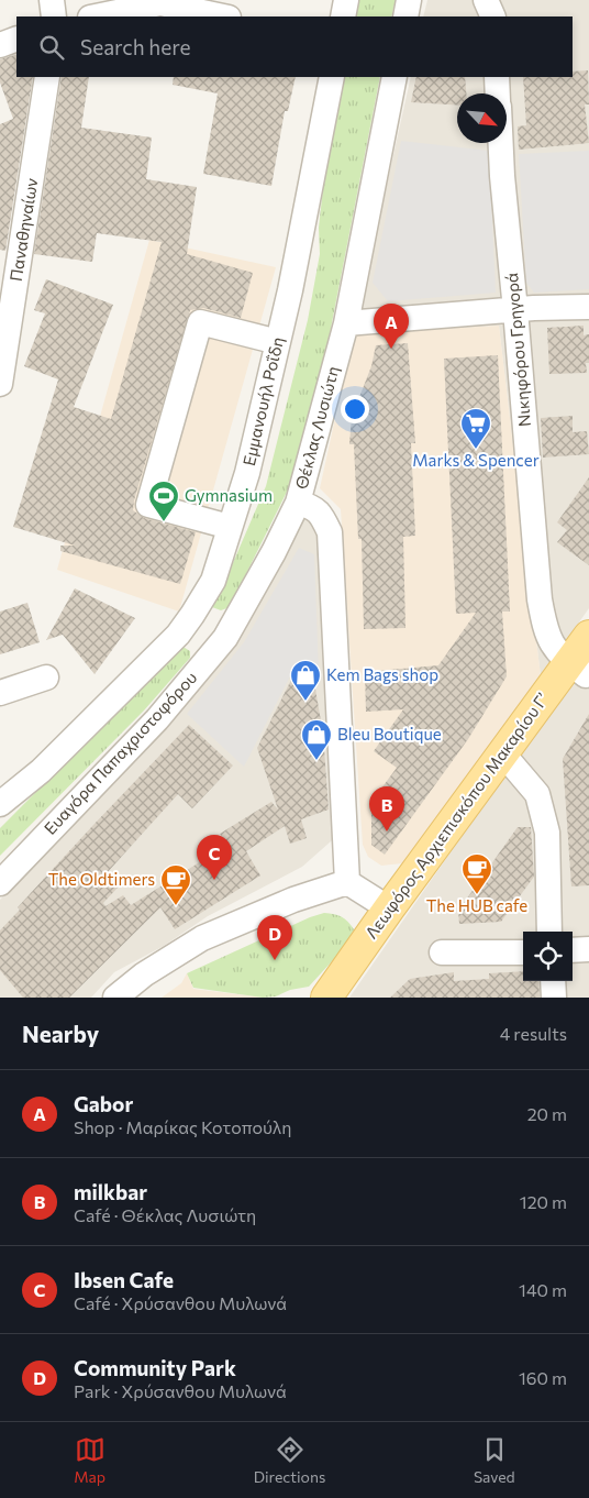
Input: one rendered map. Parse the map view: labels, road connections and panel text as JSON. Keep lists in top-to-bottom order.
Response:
{
  "streets": {
    "main road": ["Λεωφόρος Αρχιεπισκόπου Μακαρίου Γ’"],
    "street": [
      "Παναθηναίων",
      "Νικηφόρου Γρηγορά",
      "Εμμανουήλ Ροΐδη",
      "Θέκλας Λυσιώτη",
      "Ευαγόρα Παπαχριστοφόρου"
    ]
  },
  "crossings": [
    ["Νικηφόρου Γρηγορά", "Λεωφόρος Αρχιεπισκόπου Μακαρίου Γ’"],
    ["Θέκλας Λυσιώτη", "Ευαγόρα Παπαχριστοφόρου"]
  ],
  "places": {
    "supermarket": ["Marks & Spencer"],
    "sports": ["Gymnasium"],
    "shop": ["Kem Bags shop", "Bleu Boutique"],
    "cafe": ["The HUB cafe", "The Oldtimers"]
  },
  "north": "bottom right",
  "page": {
    "search": "Search here",
    "pins": [
      "A",
      "B",
      "C",
      "D"
    ],
    "heading": ["Nearby", "4 results"],
    "list": [
      {
        "mark": "A",
        "name": "Gabor",
        "note": "Shop · Μαρίκας Κοτοπούλη",
        "value": "20 m"
      },
      {
        "mark": "B",
        "name": "milkbar",
        "note": "Café · Θέκλας Λυσιώτη",
        "value": "120 m"
      },
      {
        "mark": "C",
        "name": "Ibsen Cafe",
        "note": "Café · Χρύσανθου Μυλωνά",
        "value": "140 m"
      },
      {
        "mark": "D",
        "name": "Community Park",
        "note": "Park · Χρύσανθου Μυλωνά",
        "value": "160 m"
      }
    ],
    "nav": ["Map", "Directions", "Saved"]
  }
}
